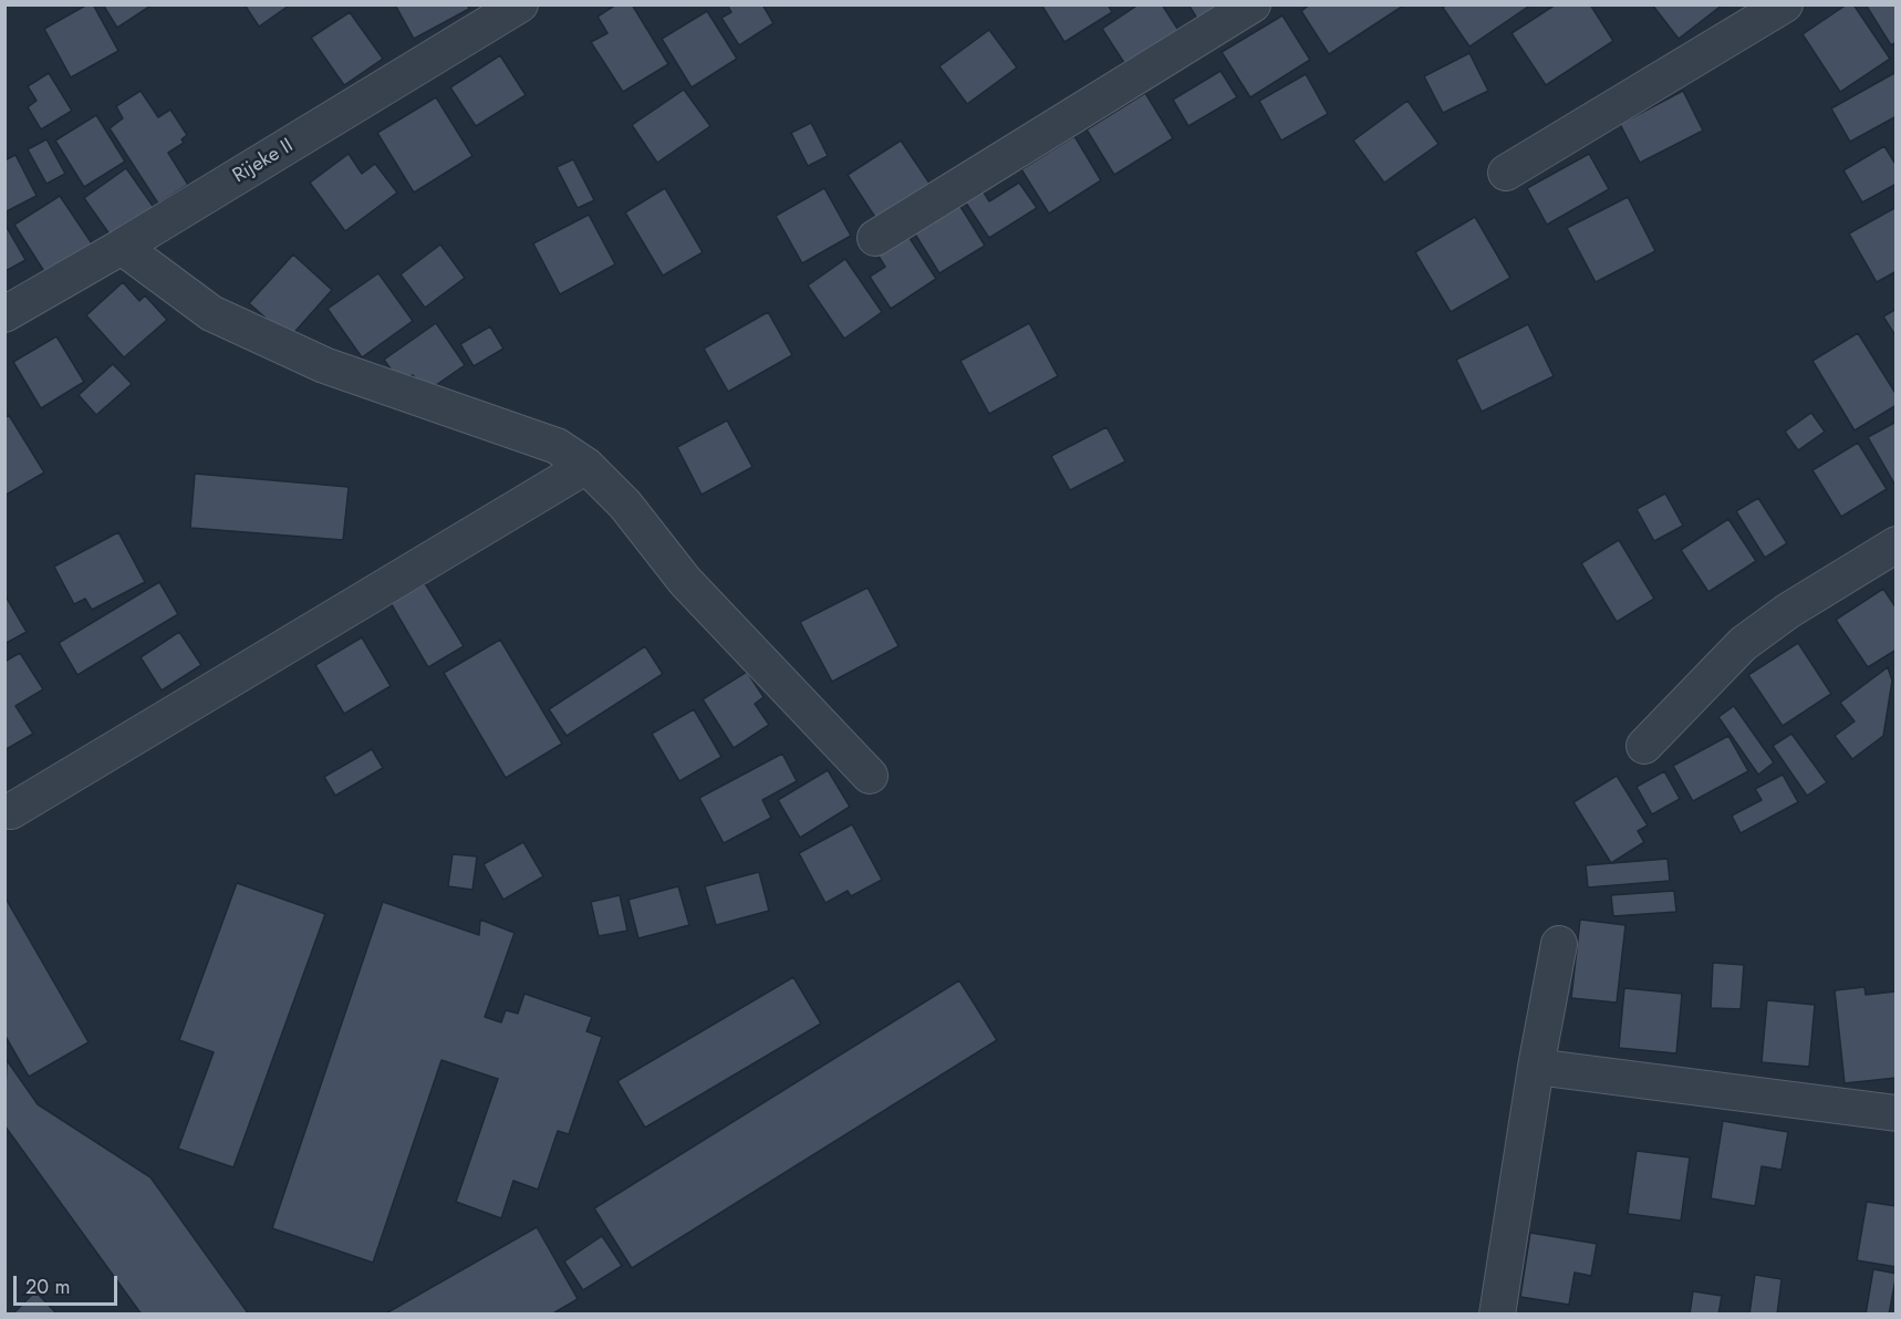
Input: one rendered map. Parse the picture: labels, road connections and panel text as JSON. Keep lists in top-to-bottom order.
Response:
{
  "streets": {
    "street": ["Rijeke II"]
  },
  "scale_bar": "20 m"
}
